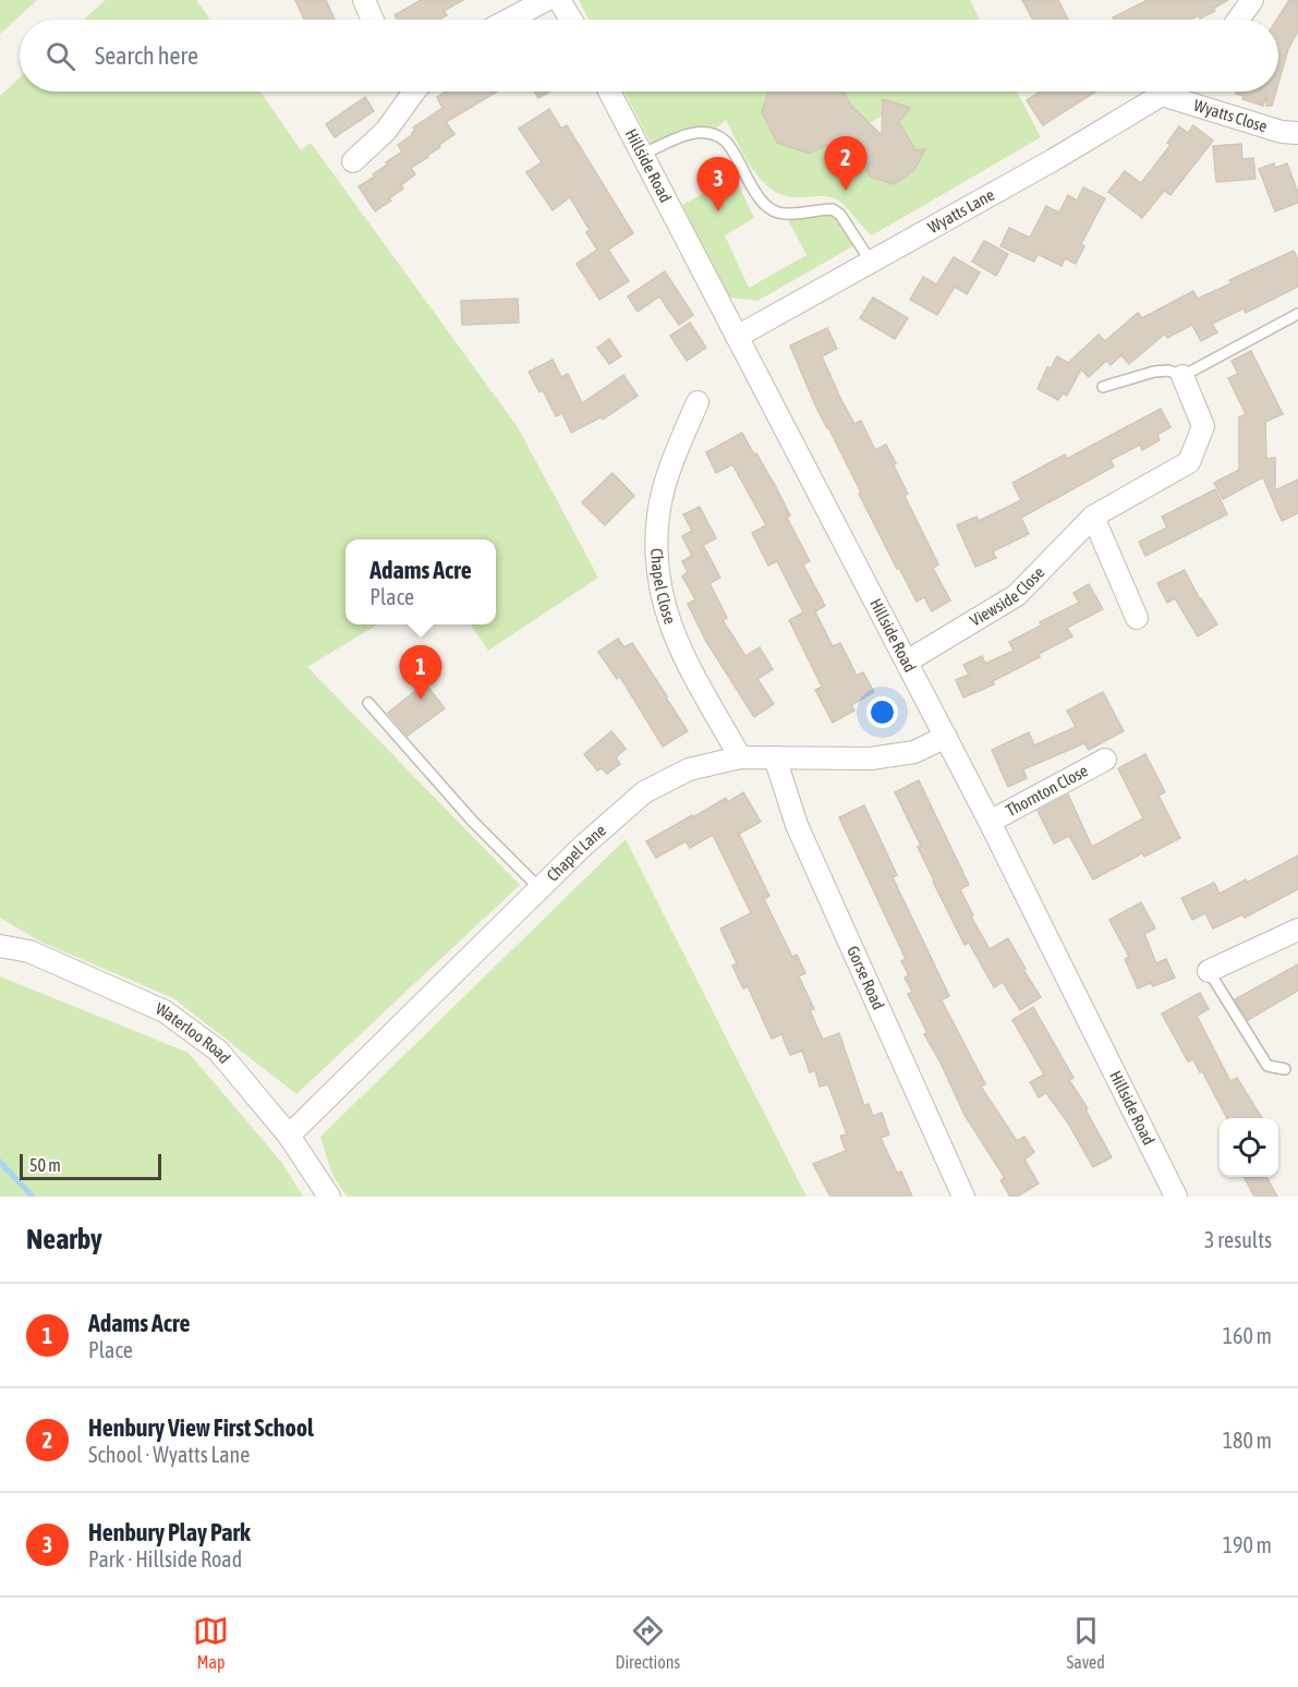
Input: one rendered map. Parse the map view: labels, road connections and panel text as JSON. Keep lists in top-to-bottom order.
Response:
{
  "streets": {
    "street": [
      "Wyatts Close",
      "Hillside Road",
      "Wyatts Lane",
      "Chapel Close",
      "Viewside Close",
      "Thornton Close",
      "Chapel Lane",
      "Gorse Road",
      "Waterloo Road"
    ]
  },
  "crossings": [
    ["Wyatts Close", "Wyatts Lane"],
    ["Hillside Road", "Wyatts Lane"],
    ["Hillside Road", "Viewside Close"],
    ["Hillside Road", "Thornton Close"],
    ["Hillside Road", "Chapel Lane"],
    ["Chapel Close", "Chapel Lane"],
    ["Chapel Lane", "Gorse Road"],
    ["Chapel Lane", "Waterloo Road"]
  ],
  "scale_bar": "50 m",
  "page": {
    "search": "Search here",
    "pins": ["2", "3", "1"],
    "popup": ["Adams Acre", "Place"],
    "scale": "50 m",
    "heading": ["Nearby", "3 results"],
    "list": [
      {
        "mark": "1",
        "name": "Adams Acre",
        "note": "Place",
        "value": "160 m"
      },
      {
        "mark": "2",
        "name": "Henbury View First School",
        "note": "School · Wyatts Lane",
        "value": "180 m"
      },
      {
        "mark": "3",
        "name": "Henbury Play Park",
        "note": "Park · Hillside Road",
        "value": "190 m"
      }
    ],
    "nav": ["Map", "Directions", "Saved"]
  }
}
